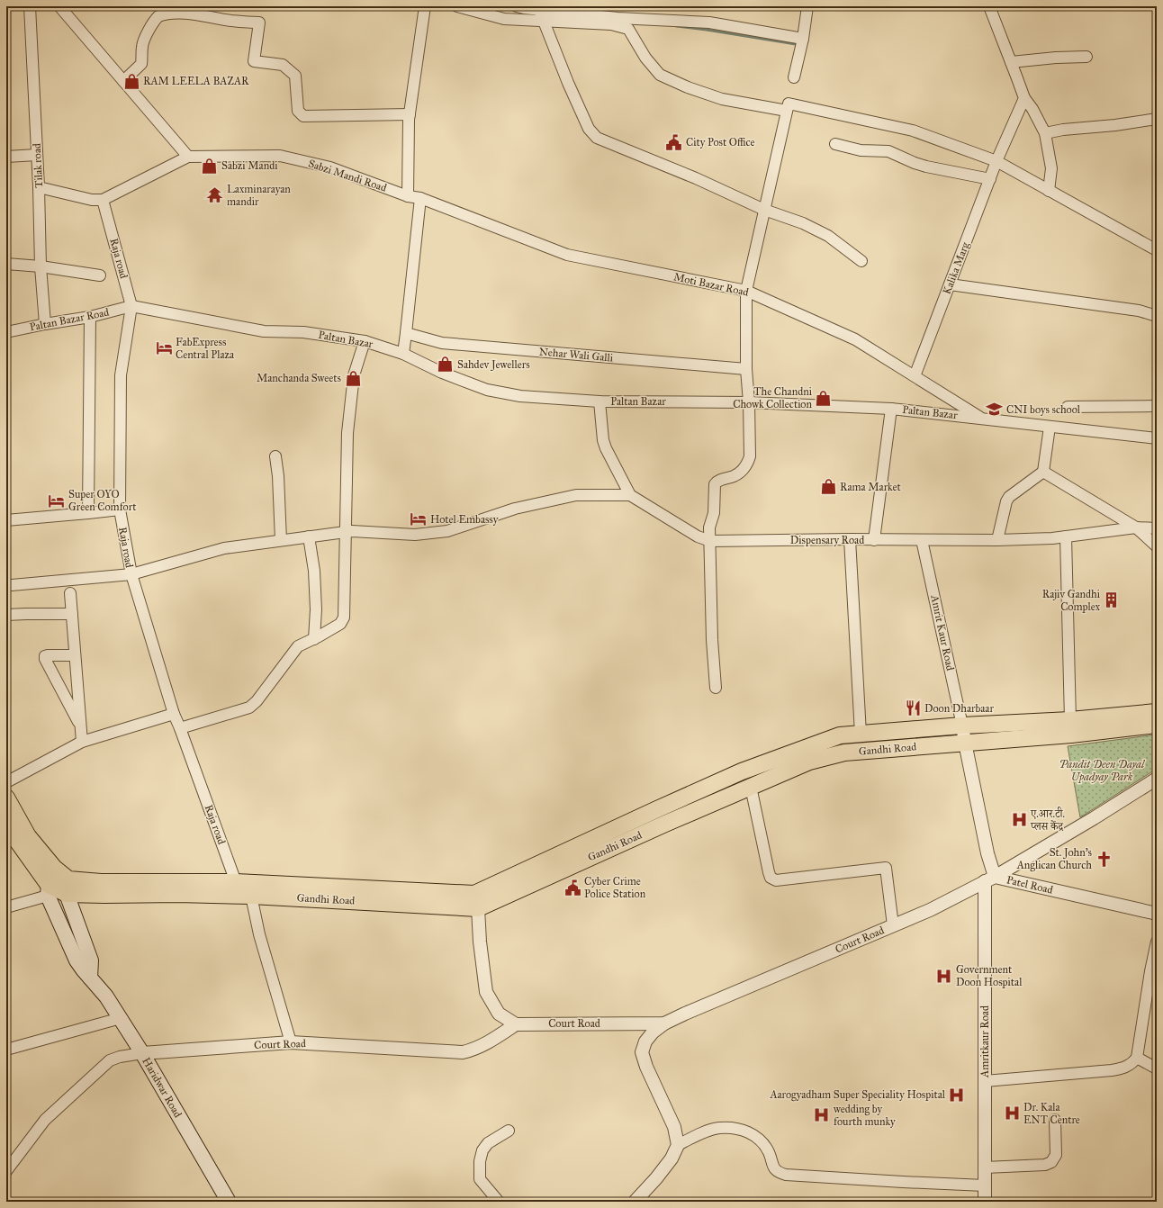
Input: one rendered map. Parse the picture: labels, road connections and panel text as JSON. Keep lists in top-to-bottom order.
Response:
{
  "streets": {
    "main road": ["Gandhi Road", "Haridwar Road"],
    "street": [
      "Tilak road",
      "Sabzi Mandi Road",
      "Raja road",
      "Kalika Marg",
      "Moti Bazar Road",
      "Paltan Bazar Road",
      "Paltan Bazar",
      "Nehar Wali Galli",
      "Dispensary Road",
      "Amrit Kaur Road",
      "Patel Road",
      "Court Road",
      "Amritkaur Road"
    ]
  },
  "crossings": [
    ["Tilak road", "Paltan Bazar Road"],
    ["Sabzi Mandi Road", "Raja road"],
    ["Sabzi Mandi Road", "Moti Bazar Road"],
    ["Raja road", "Paltan Bazar Road"],
    ["Raja road", "Paltan Bazar"],
    ["Raja road", "Gandhi Road"],
    ["Kalika Marg", "Moti Bazar Road"],
    ["Moti Bazar Road", "Paltan Bazar"],
    ["Paltan Bazar Road", "Paltan Bazar"],
    ["Dispensary Road", "Amrit Kaur Road"],
    ["Amrit Kaur Road", "Gandhi Road"],
    ["Amrit Kaur Road", "Patel Road"],
    ["Gandhi Road", "Patel Road"],
    ["Patel Road", "Court Road"],
    ["Patel Road", "Amritkaur Road"],
    ["Court Road", "Amritkaur Road"],
    ["Court Road", "Haridwar Road"]
  ],
  "parks": ["Pandit Deen Dayal Upadyay Park"],
  "places": {
    "shop": [
      "RAM LEELA BAZAR",
      "Sabzi Mandi",
      "Sahdev Jewellers",
      "Manchanda Sweets",
      "The Chandni Chowk Collection",
      "Rama Market"
    ],
    "public building": ["City Post Office", "Cyber Crime Police Station"],
    "temple": ["Laxminarayan mandir"],
    "hotel": ["FabExpress Central Plaza", "Super OYO Green Comfort", "Hotel Embassy"],
    "school or university": ["CNI boys school"],
    "building": ["Rajiv Gandhi Complex"],
    "restaurant": ["Doon Dharbaar"],
    "hospital": [
      "ए.आर.टी. प्लस केंद्र",
      "Government Doon Hospital",
      "Aarogyadham Super Speciality Hospital",
      "Dr. Kala ENT Centre",
      "wedding by fourth munky"
    ],
    "church": ["St. John's Anglican Church"]
  }
}
